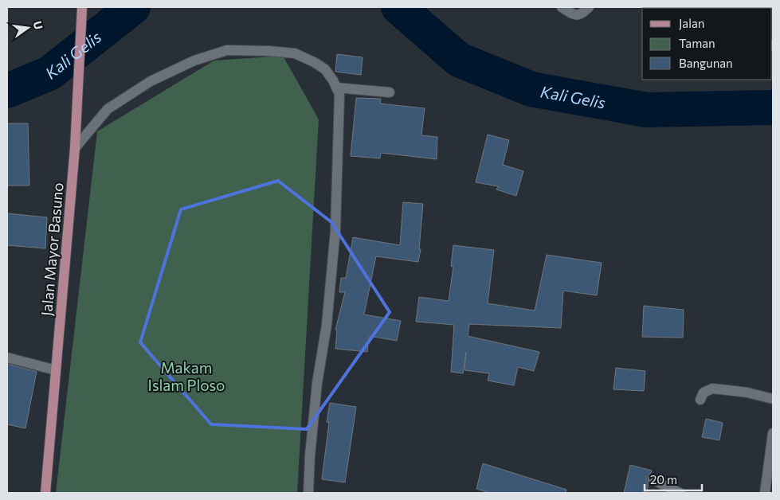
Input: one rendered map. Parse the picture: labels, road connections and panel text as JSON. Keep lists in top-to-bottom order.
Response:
{
  "streets": {
    "main road": ["Jalan Mayor Basuno"]
  },
  "water": ["Kali Gelis"],
  "parks": ["Makam Islam Ploso"],
  "legend": ["Jalan", "Taman", "Bangunan"],
  "scale_bar": "20 m",
  "north": "right"
}
